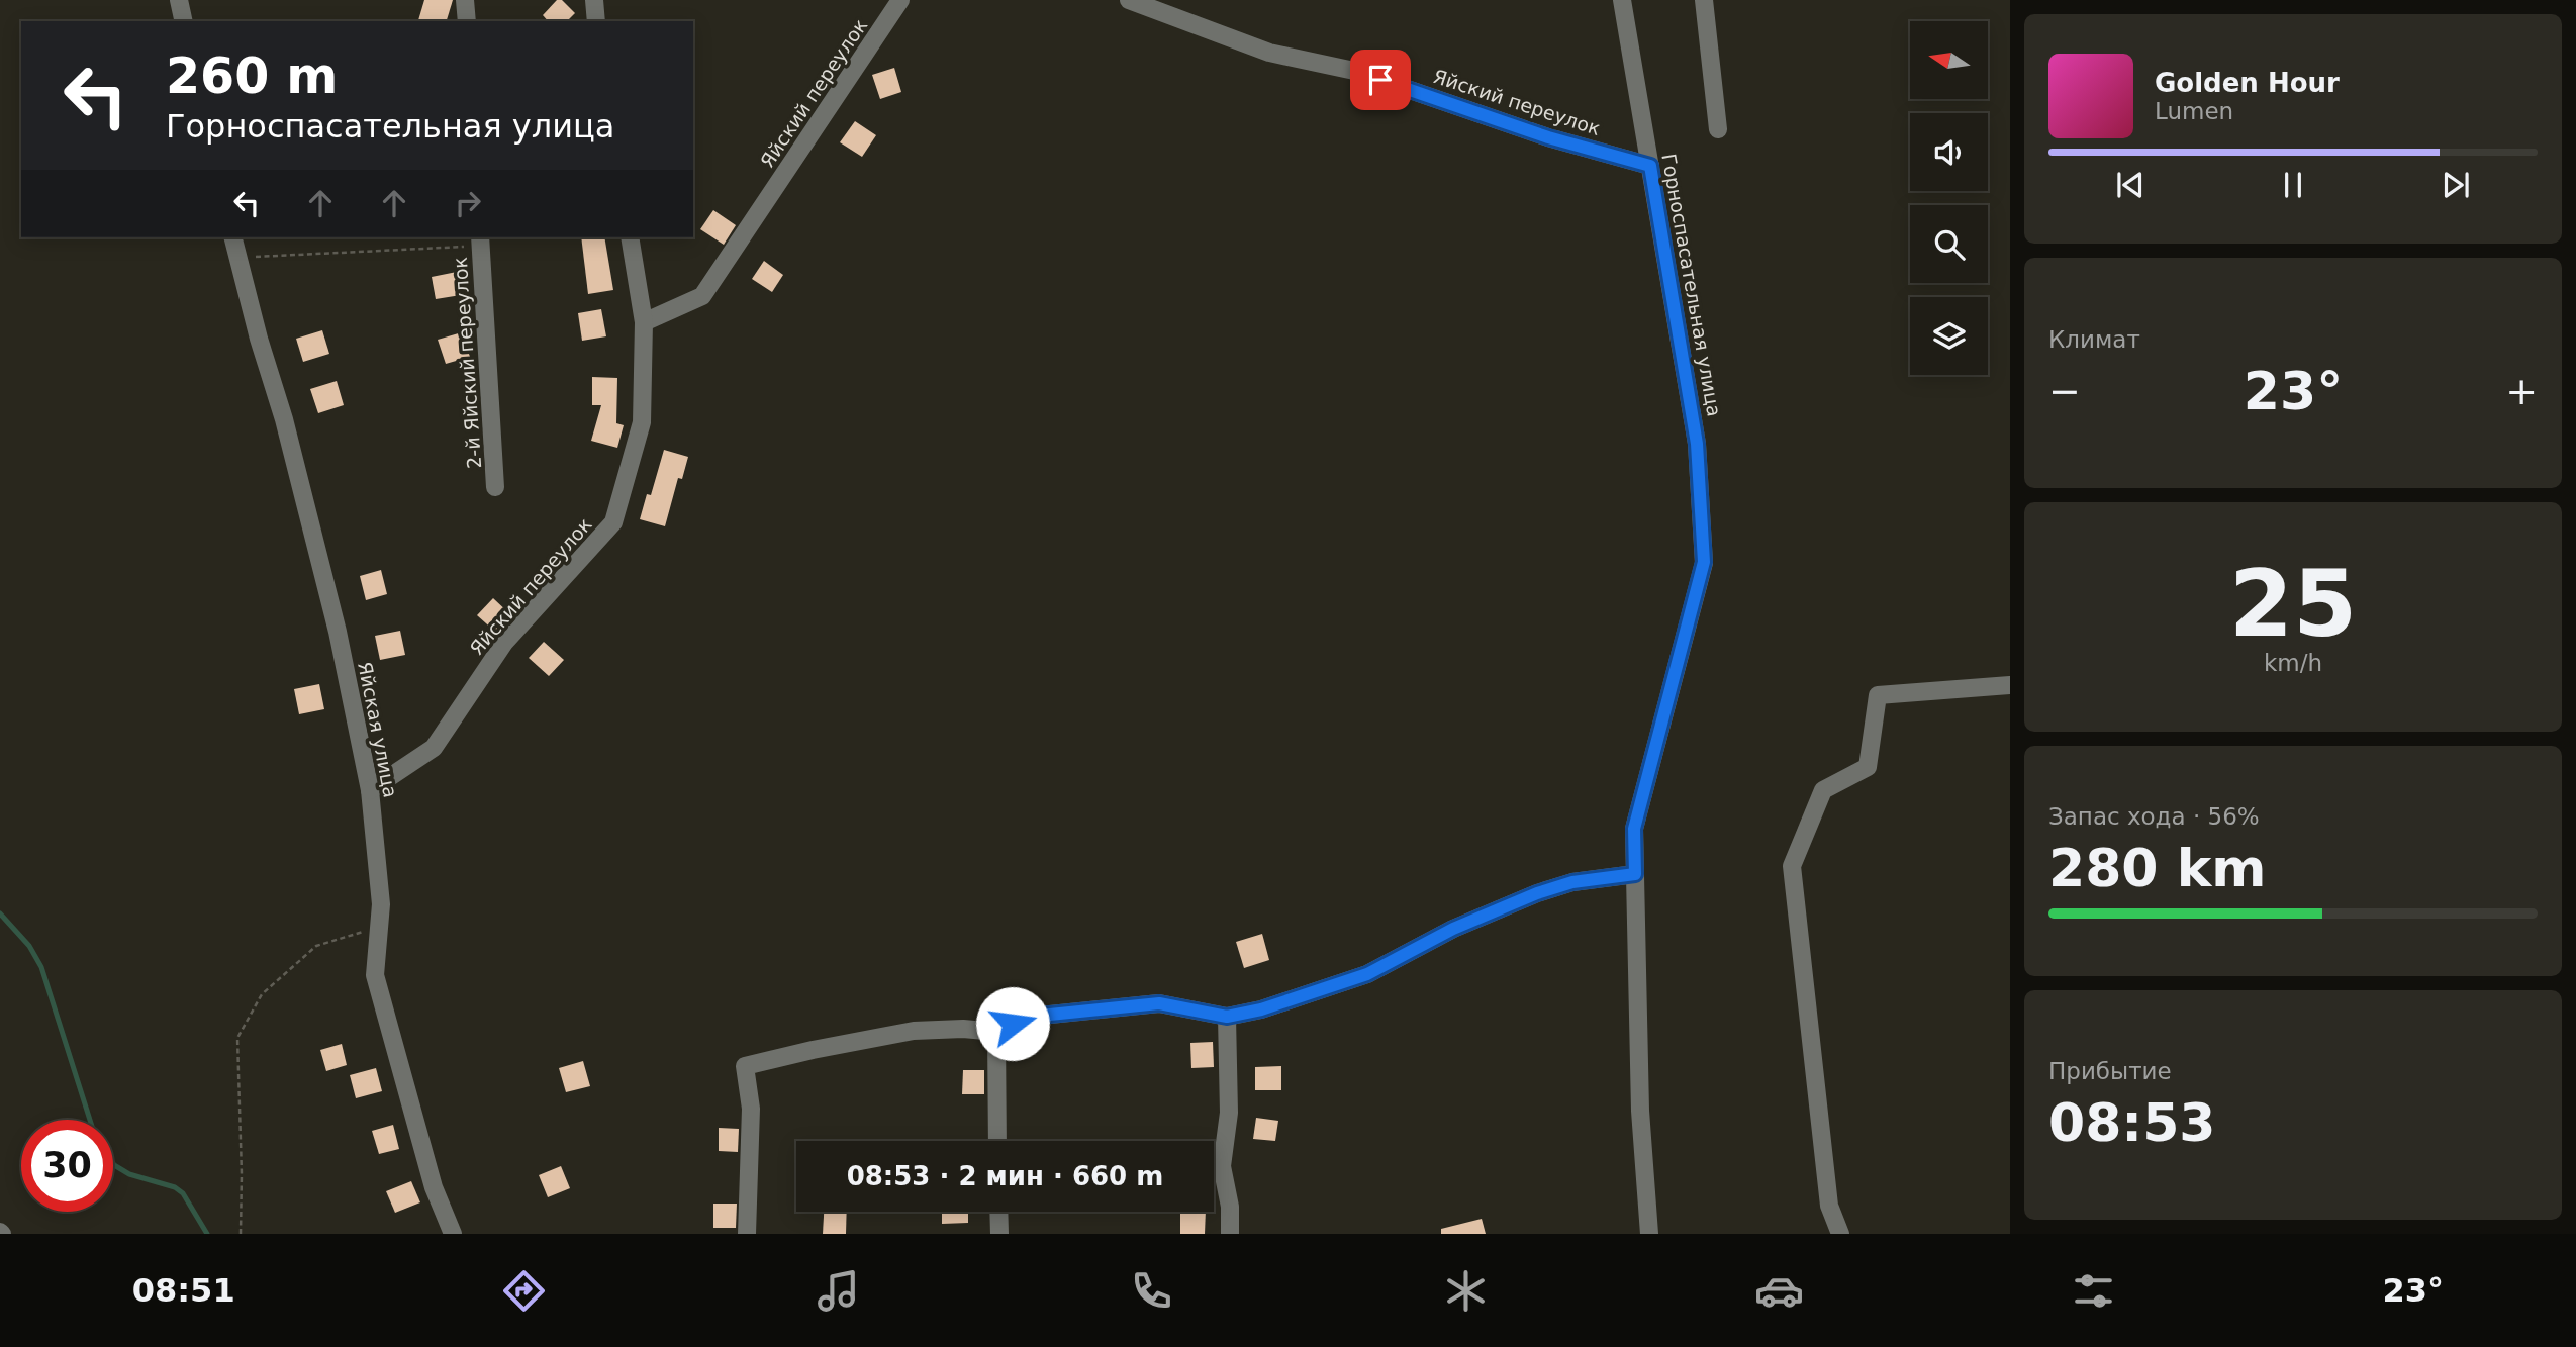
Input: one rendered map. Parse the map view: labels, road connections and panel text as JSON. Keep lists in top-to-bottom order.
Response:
{
  "streets": {
    "street": [
      "Яйский переулок",
      "Горноспасательная улица",
      "2-й Яйский переулок",
      "Яйская улица"
    ]
  },
  "crossings": [
    ["Яйский переулок", "Горноспасательная улица"],
    ["Яйский переулок", "Яйская улица"]
  ],
  "north": "left",
  "page": {
    "turn": ["260 m", "Горноспасательная улица"],
    "song": ["Golden Hour", "Lumen"],
    "tile": [
      "Климат",
      ["25", "km/h"],
      ["Запас хода · 56%", "280 km"],
      ["Прибытие", "08:53"]
    ],
    "heat": ["−", "23°", "+"],
    "limit": "30",
    "trip": "08:53 · 2 мин · 660 m",
    "tabs": ["08:51", "23°"]
  }
}
